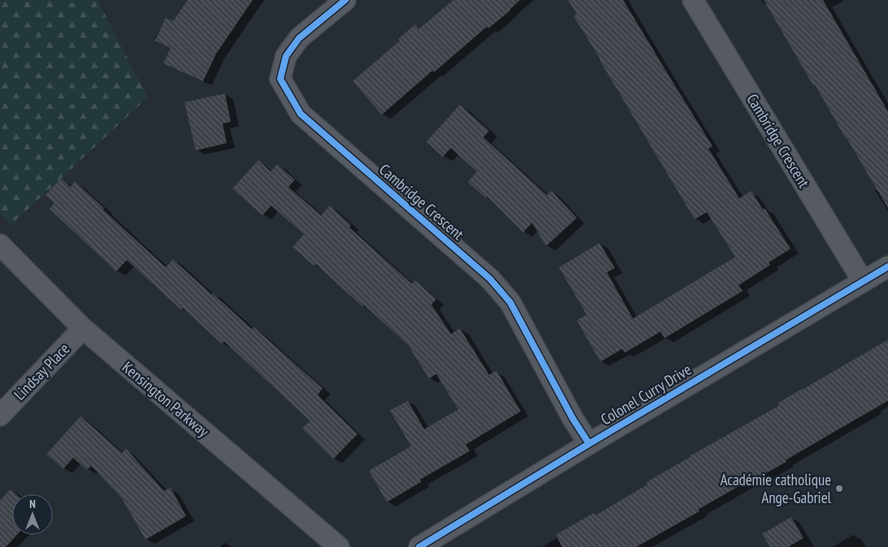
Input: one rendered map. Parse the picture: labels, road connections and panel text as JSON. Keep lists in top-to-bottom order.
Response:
{
  "streets": {
    "street": [
      "Cambridge Crescent",
      "Lindsay Place",
      "Colonel Curry Drive",
      "Kensington Parkway"
    ]
  },
  "crossings": [
    ["Cambridge Crescent", "Colonel Curry Drive"],
    ["Lindsay Place", "Kensington Parkway"]
  ],
  "places": ["Académie catholique Ange-Gabriel"],
  "north": "top"
}
